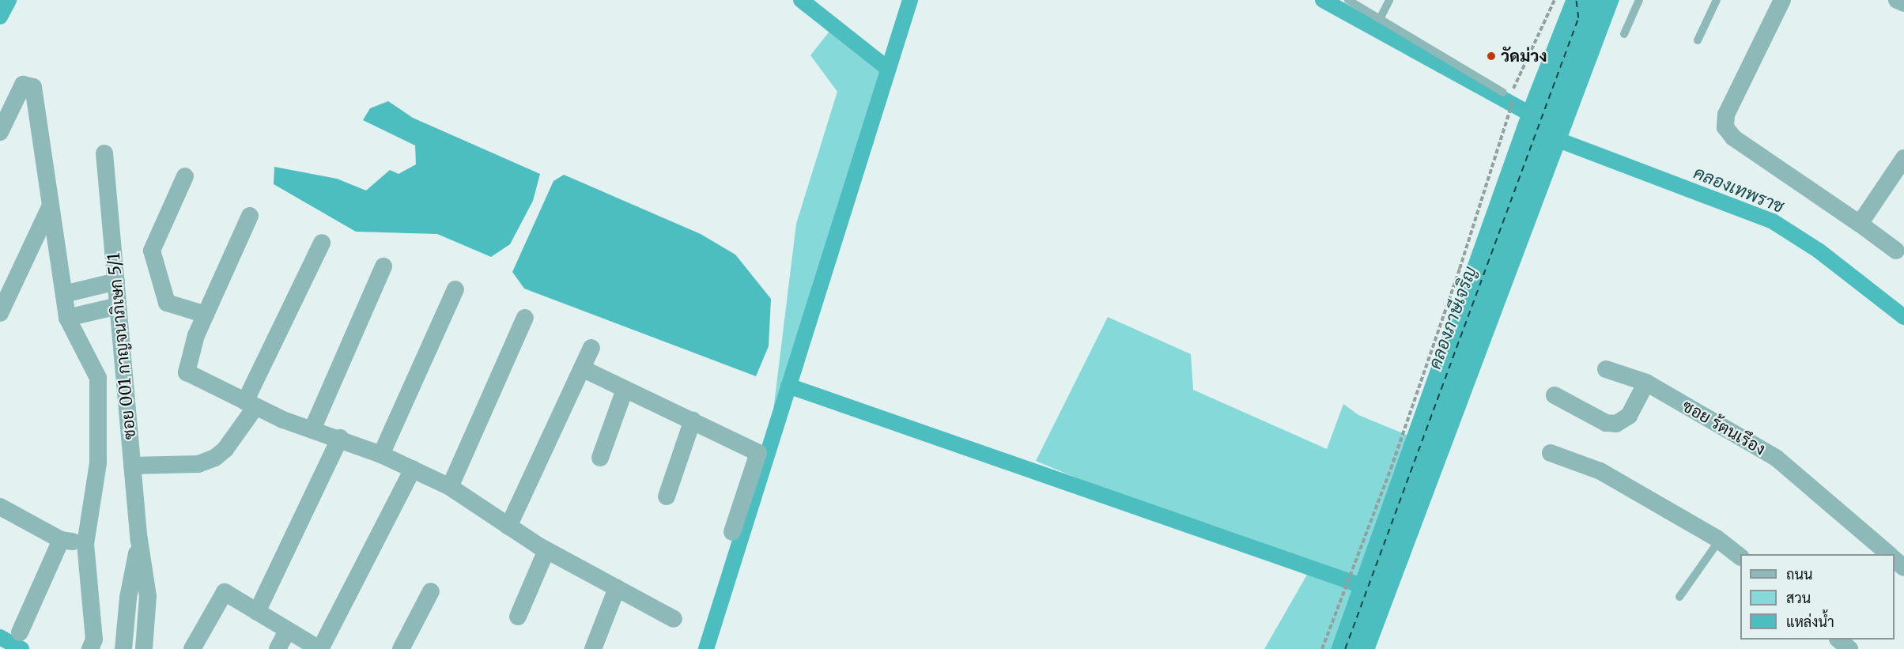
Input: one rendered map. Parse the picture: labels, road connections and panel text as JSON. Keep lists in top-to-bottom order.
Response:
{
  "streets": {
    "street": ["ซอย 001 กาญจนาภิเษก 5/1", "ซอย ร้ตนเรึอง"]
  },
  "water": ["คลองเทพราช", "คลองภาษีเจริญ"],
  "places": ["วัดม่วง"],
  "legend": ["ถนน", "สวน", "แหล่งน้ำ"]
}
